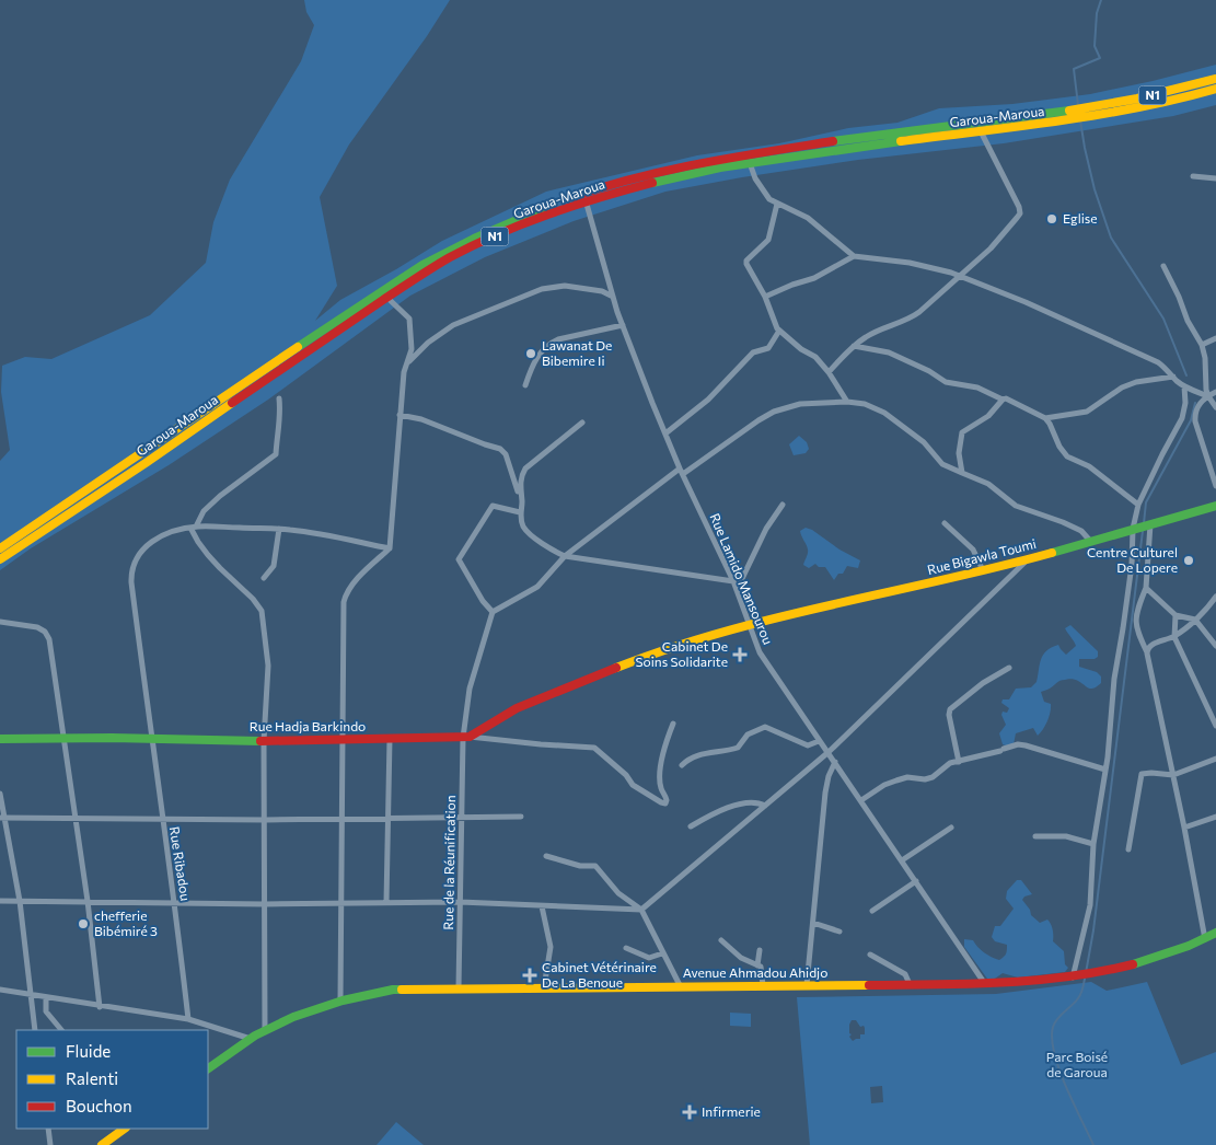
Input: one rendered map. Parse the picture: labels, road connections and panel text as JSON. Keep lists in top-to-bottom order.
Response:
{
  "streets": {
    "main road": [
      "N1",
      "Garoua-Maroua",
      "Rue Bigawla Toumi",
      "Rue Hadja Barkindo",
      "Avenue Ahmadou Ahidjo"
    ],
    "street": ["Rue Lamido Mansourou", "Rue de la Réunification", "Rue Ribadou"]
  },
  "crossings": [
    ["Garoua-Maroua", "Rue Lamido Mansourou"],
    ["Rue Bigawla Toumi", "Rue Lamido Mansourou"],
    ["Rue Bigawla Toumi", "Rue Hadja Barkindo"],
    ["Rue Bigawla Toumi", "Rue de la Réunification"],
    ["Rue Lamido Mansourou", "Avenue Ahmadou Ahidjo"],
    ["Rue Hadja Barkindo", "Rue de la Réunification"],
    ["Rue Hadja Barkindo", "Rue Ribadou"],
    ["Rue de la Réunification", "Avenue Ahmadou Ahidjo"]
  ],
  "parks": ["Parc Boisé de Garoua"],
  "places": {
    "other": [
      "Eglise",
      "Lawanat De Bibemire Ii",
      "Centre Culturel De Lopere",
      "chefferie Bibémiré 3"
    ],
    "health": ["Cabinet De Soins Solidarite", "Cabinet Vétérinaire De La Benoue", "Infirmerie"]
  },
  "legend": ["Fluide", "Ralenti", "Bouchon"]
}
